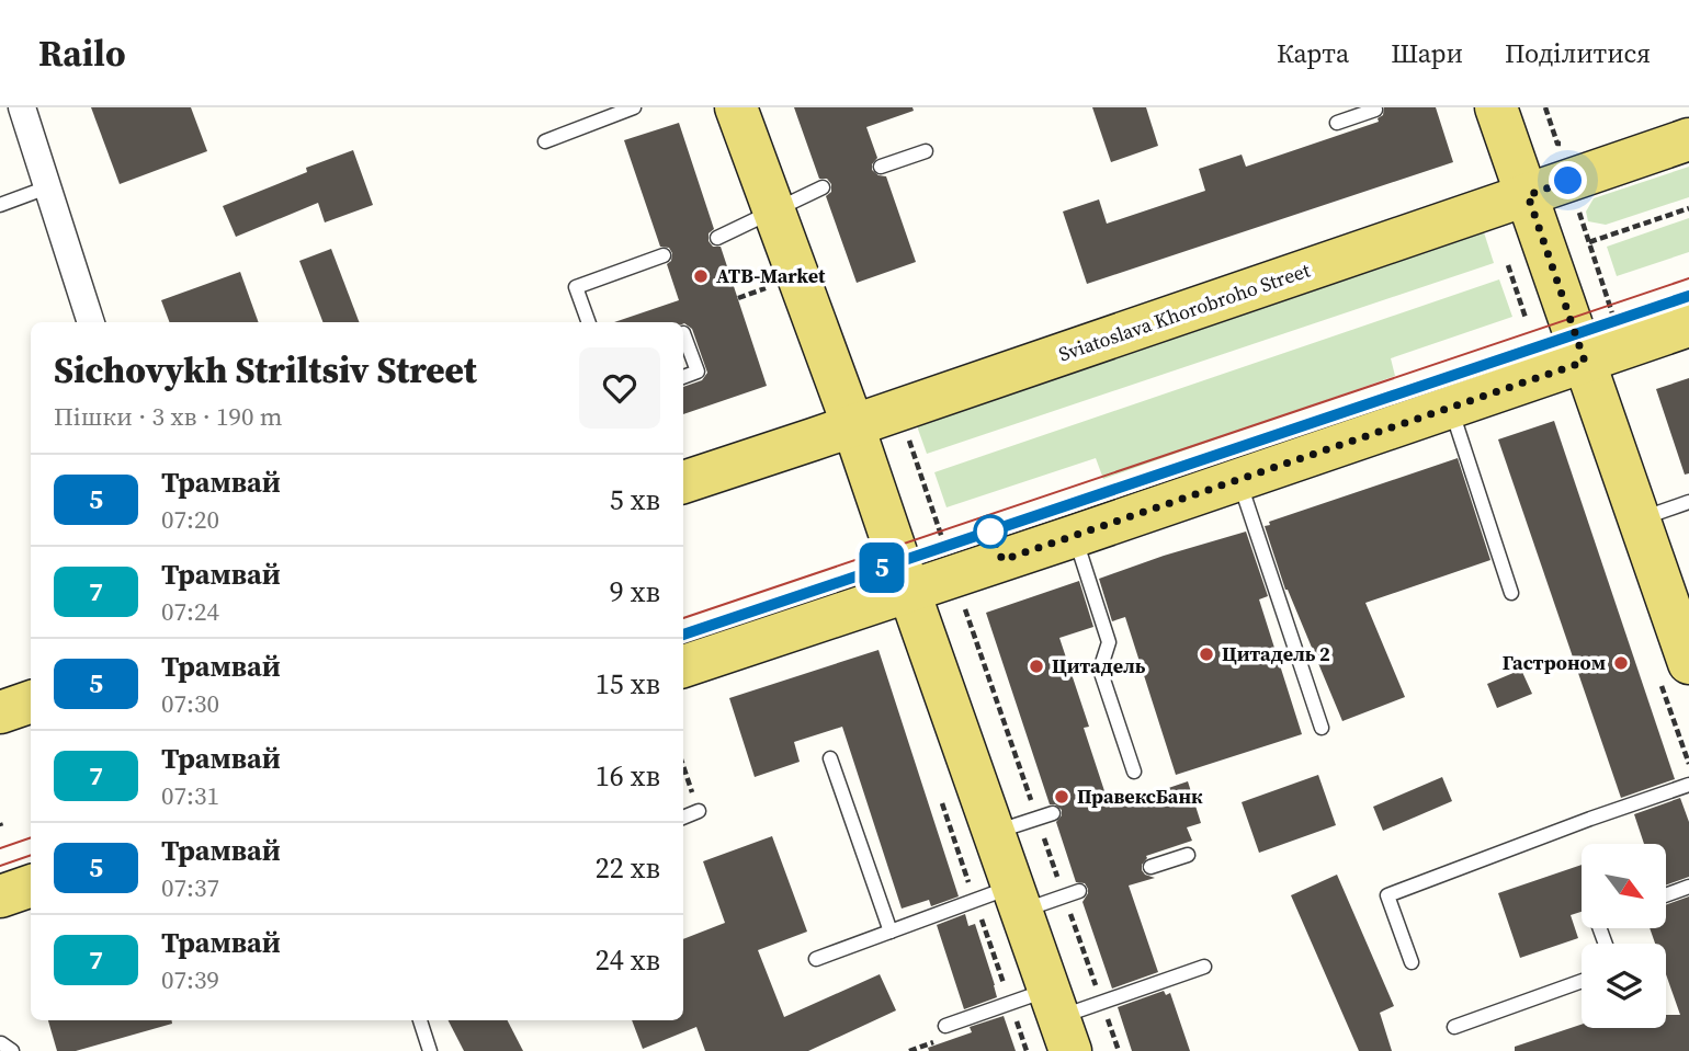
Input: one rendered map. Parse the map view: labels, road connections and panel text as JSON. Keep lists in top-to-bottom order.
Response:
{
  "streets": {
    "main road": ["Sviatoslava Khorobroho Street"]
  },
  "places": [
    "ATB-Market",
    "Цитадель 2",
    "Гастроном",
    "Цитадель",
    "ПравексБанк"
  ],
  "lines": ["tram line 5"],
  "north": "bottom right",
  "page": {
    "header": "Railo",
    "nav": ["Карта", "Шари", "Поділитися"],
    "on_map": "5",
    "heading": ["Sichovykh Striltsiv Street", "Пішки · 3 хв · 190 m"],
    "list": [
      {
        "mark": "5",
        "name": "Трамвай",
        "note": "07:20",
        "value": "5 хв"
      },
      {
        "mark": "7",
        "name": "Трамвай",
        "note": "07:24",
        "value": "9 хв"
      },
      {
        "mark": "5",
        "name": "Трамвай",
        "note": "07:30",
        "value": "15 хв"
      },
      {
        "mark": "7",
        "name": "Трамвай",
        "note": "07:31",
        "value": "16 хв"
      },
      {
        "mark": "5",
        "name": "Трамвай",
        "note": "07:37",
        "value": "22 хв"
      },
      {
        "mark": "7",
        "name": "Трамвай",
        "note": "07:39",
        "value": "24 хв"
      }
    ]
  }
}
